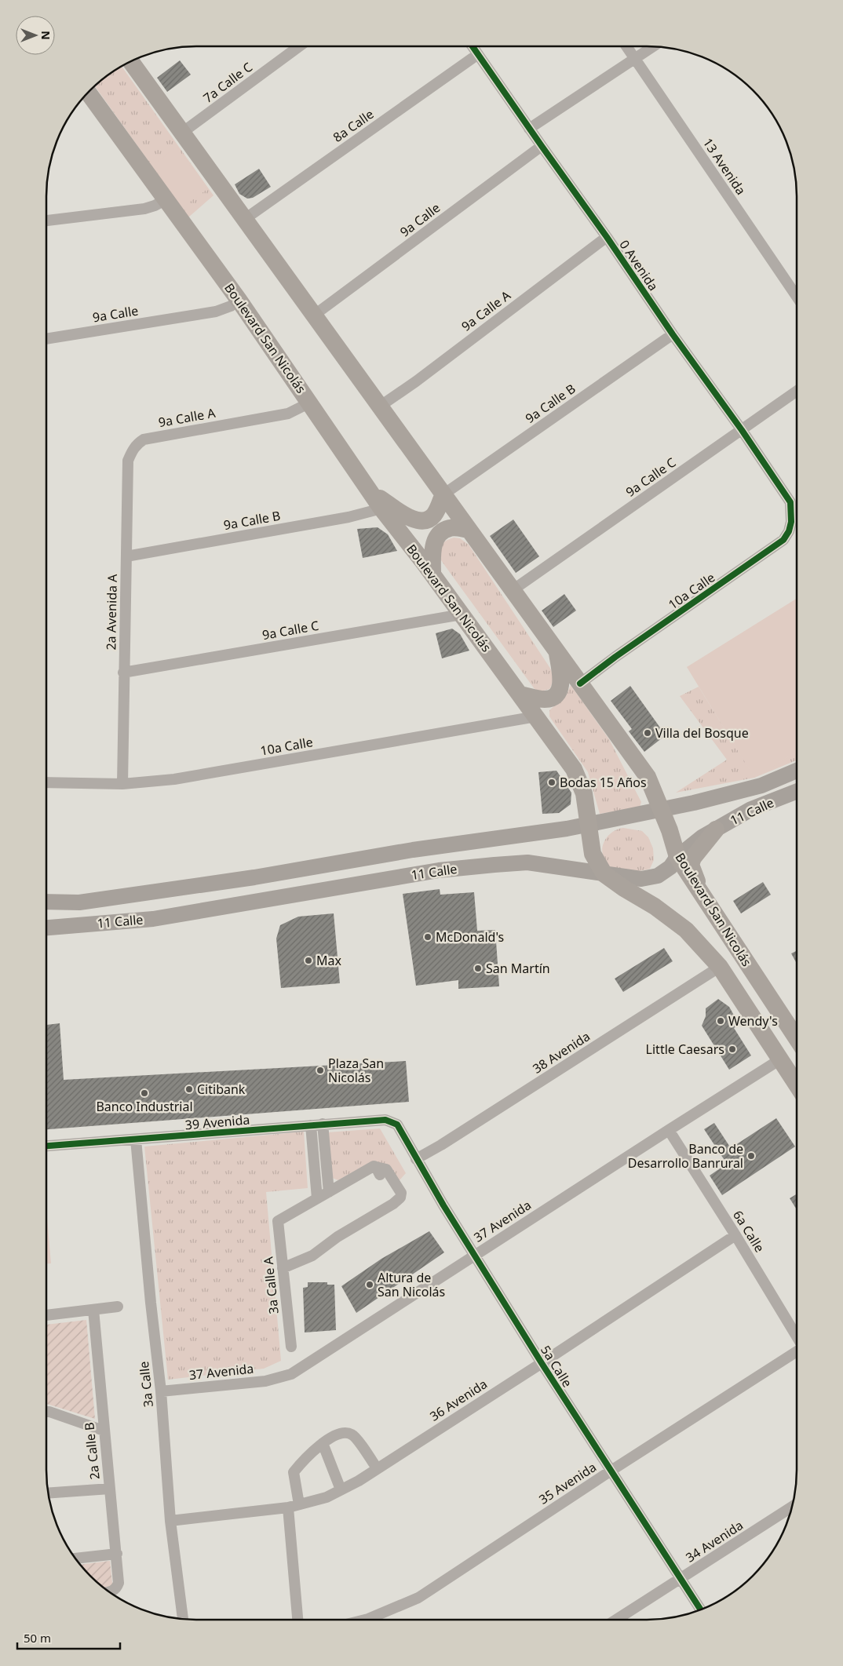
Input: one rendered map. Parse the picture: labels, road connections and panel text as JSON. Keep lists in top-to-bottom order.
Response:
{
  "streets": {
    "main road": ["Boulevard San Nicolás", "11 Calle"],
    "street": [
      "7a Calle C",
      "8a Calle",
      "13 Avenida",
      "9a Calle",
      "0 Avenida",
      "9a Calle A",
      "9a Calle B",
      "9a Calle C",
      "10a Calle",
      "2a Avenida A",
      "38 Avenida",
      "39 Avenida",
      "37 Avenida",
      "6a Calle",
      "3a Calle A",
      "5a Calle",
      "3a Calle",
      "36 Avenida",
      "2a Calle B",
      "35 Avenida",
      "34 Avenida"
    ]
  },
  "crossings": [
    ["7a Calle C", "Boulevard San Nicolás"],
    ["8a Calle", "0 Avenida"],
    ["8a Calle", "Boulevard San Nicolás"],
    ["9a Calle", "0 Avenida"],
    ["9a Calle", "Boulevard San Nicolás"],
    ["0 Avenida", "9a Calle A"],
    ["0 Avenida", "9a Calle B"],
    ["0 Avenida", "9a Calle C"],
    ["0 Avenida", "10a Calle"],
    ["9a Calle A", "Boulevard San Nicolás"],
    ["9a Calle A", "2a Avenida A"],
    ["Boulevard San Nicolás", "9a Calle B"],
    ["Boulevard San Nicolás", "9a Calle C"],
    ["Boulevard San Nicolás", "10a Calle"],
    ["Boulevard San Nicolás", "11 Calle"],
    ["Boulevard San Nicolás", "38 Avenida"],
    ["Boulevard San Nicolás", "37 Avenida"],
    ["9a Calle B", "2a Avenida A"],
    ["9a Calle C", "2a Avenida A"],
    ["10a Calle", "2a Avenida A"],
    ["38 Avenida", "5a Calle"],
    ["39 Avenida", "5a Calle"],
    ["39 Avenida", "3a Calle"],
    ["37 Avenida", "6a Calle"],
    ["37 Avenida", "5a Calle"],
    ["37 Avenida", "3a Calle"],
    ["6a Calle", "36 Avenida"],
    ["5a Calle", "36 Avenida"],
    ["5a Calle", "35 Avenida"],
    ["5a Calle", "34 Avenida"],
    ["3a Calle", "36 Avenida"]
  ],
  "places": [
    "Villa del Bosque",
    "Bodas 15 Años",
    "McDonald's",
    "Max",
    "San Martín",
    "Wendy's",
    "Little Caesars",
    "Plaza San Nicolás",
    "Citibank",
    "Banco Industrial",
    "Banco de Desarrollo Banrural",
    "Altura de San Nicolás"
  ],
  "scale_bar": "50 m",
  "north": "right"
}
